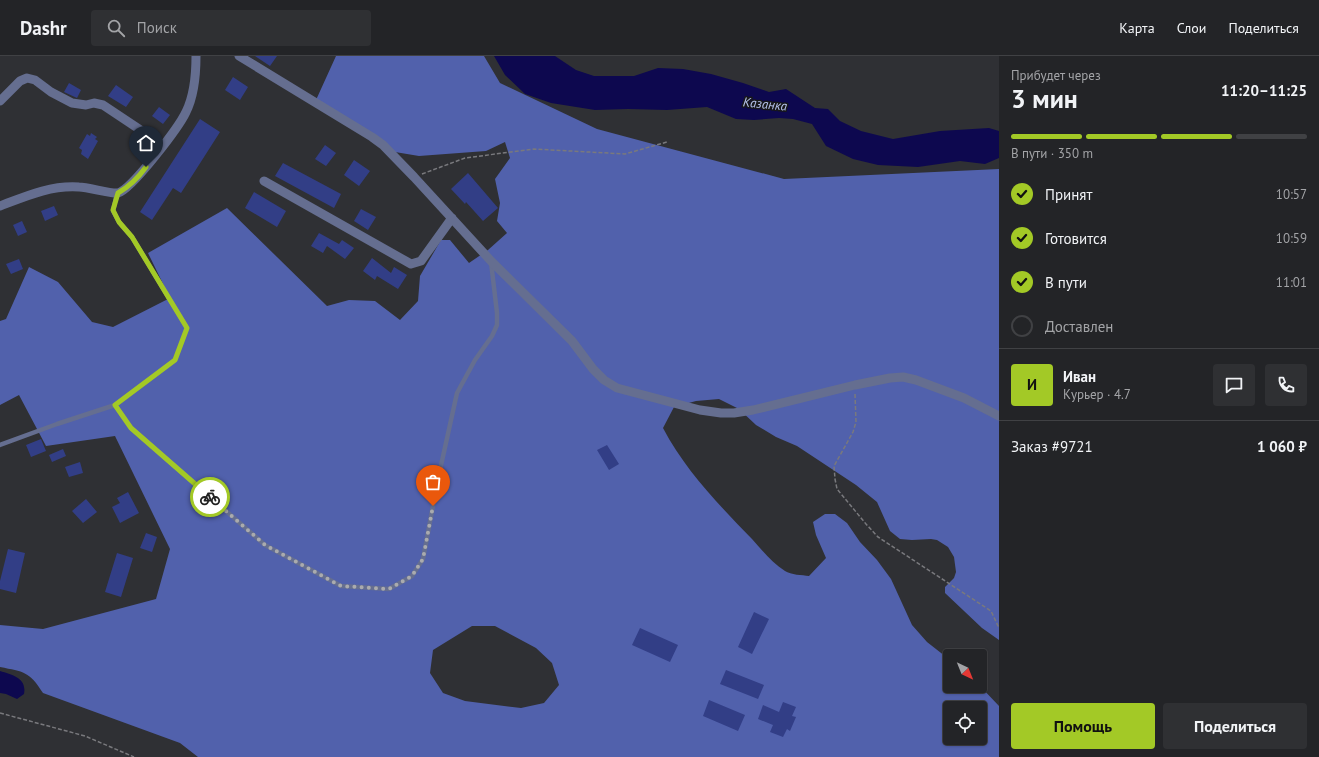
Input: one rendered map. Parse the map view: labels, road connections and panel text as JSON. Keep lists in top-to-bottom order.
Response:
{
  "water": ["Казанка"],
  "north": "bottom right",
  "page": {
    "header": "Dashr",
    "search": "Поиск",
    "nav": ["Карта", "Слои", "Поделиться"],
    "heading": ["3 мин", "Прибудет через", "11:20–11:25"],
    "panel": [
      "Иван",
      "Курьер · 4.7",
      "Заказ #9721",
      "1 060 ₽"
    ],
    "bar": "В пути · 350 m",
    "list": [
      ["Принят", "10:57"],
      ["Готовится", "10:59"],
      ["В пути", "11:01"],
      "Доставлен"
    ],
    "round": "И",
    "buttons": ["Помощь", "Поделиться"]
  }
}
